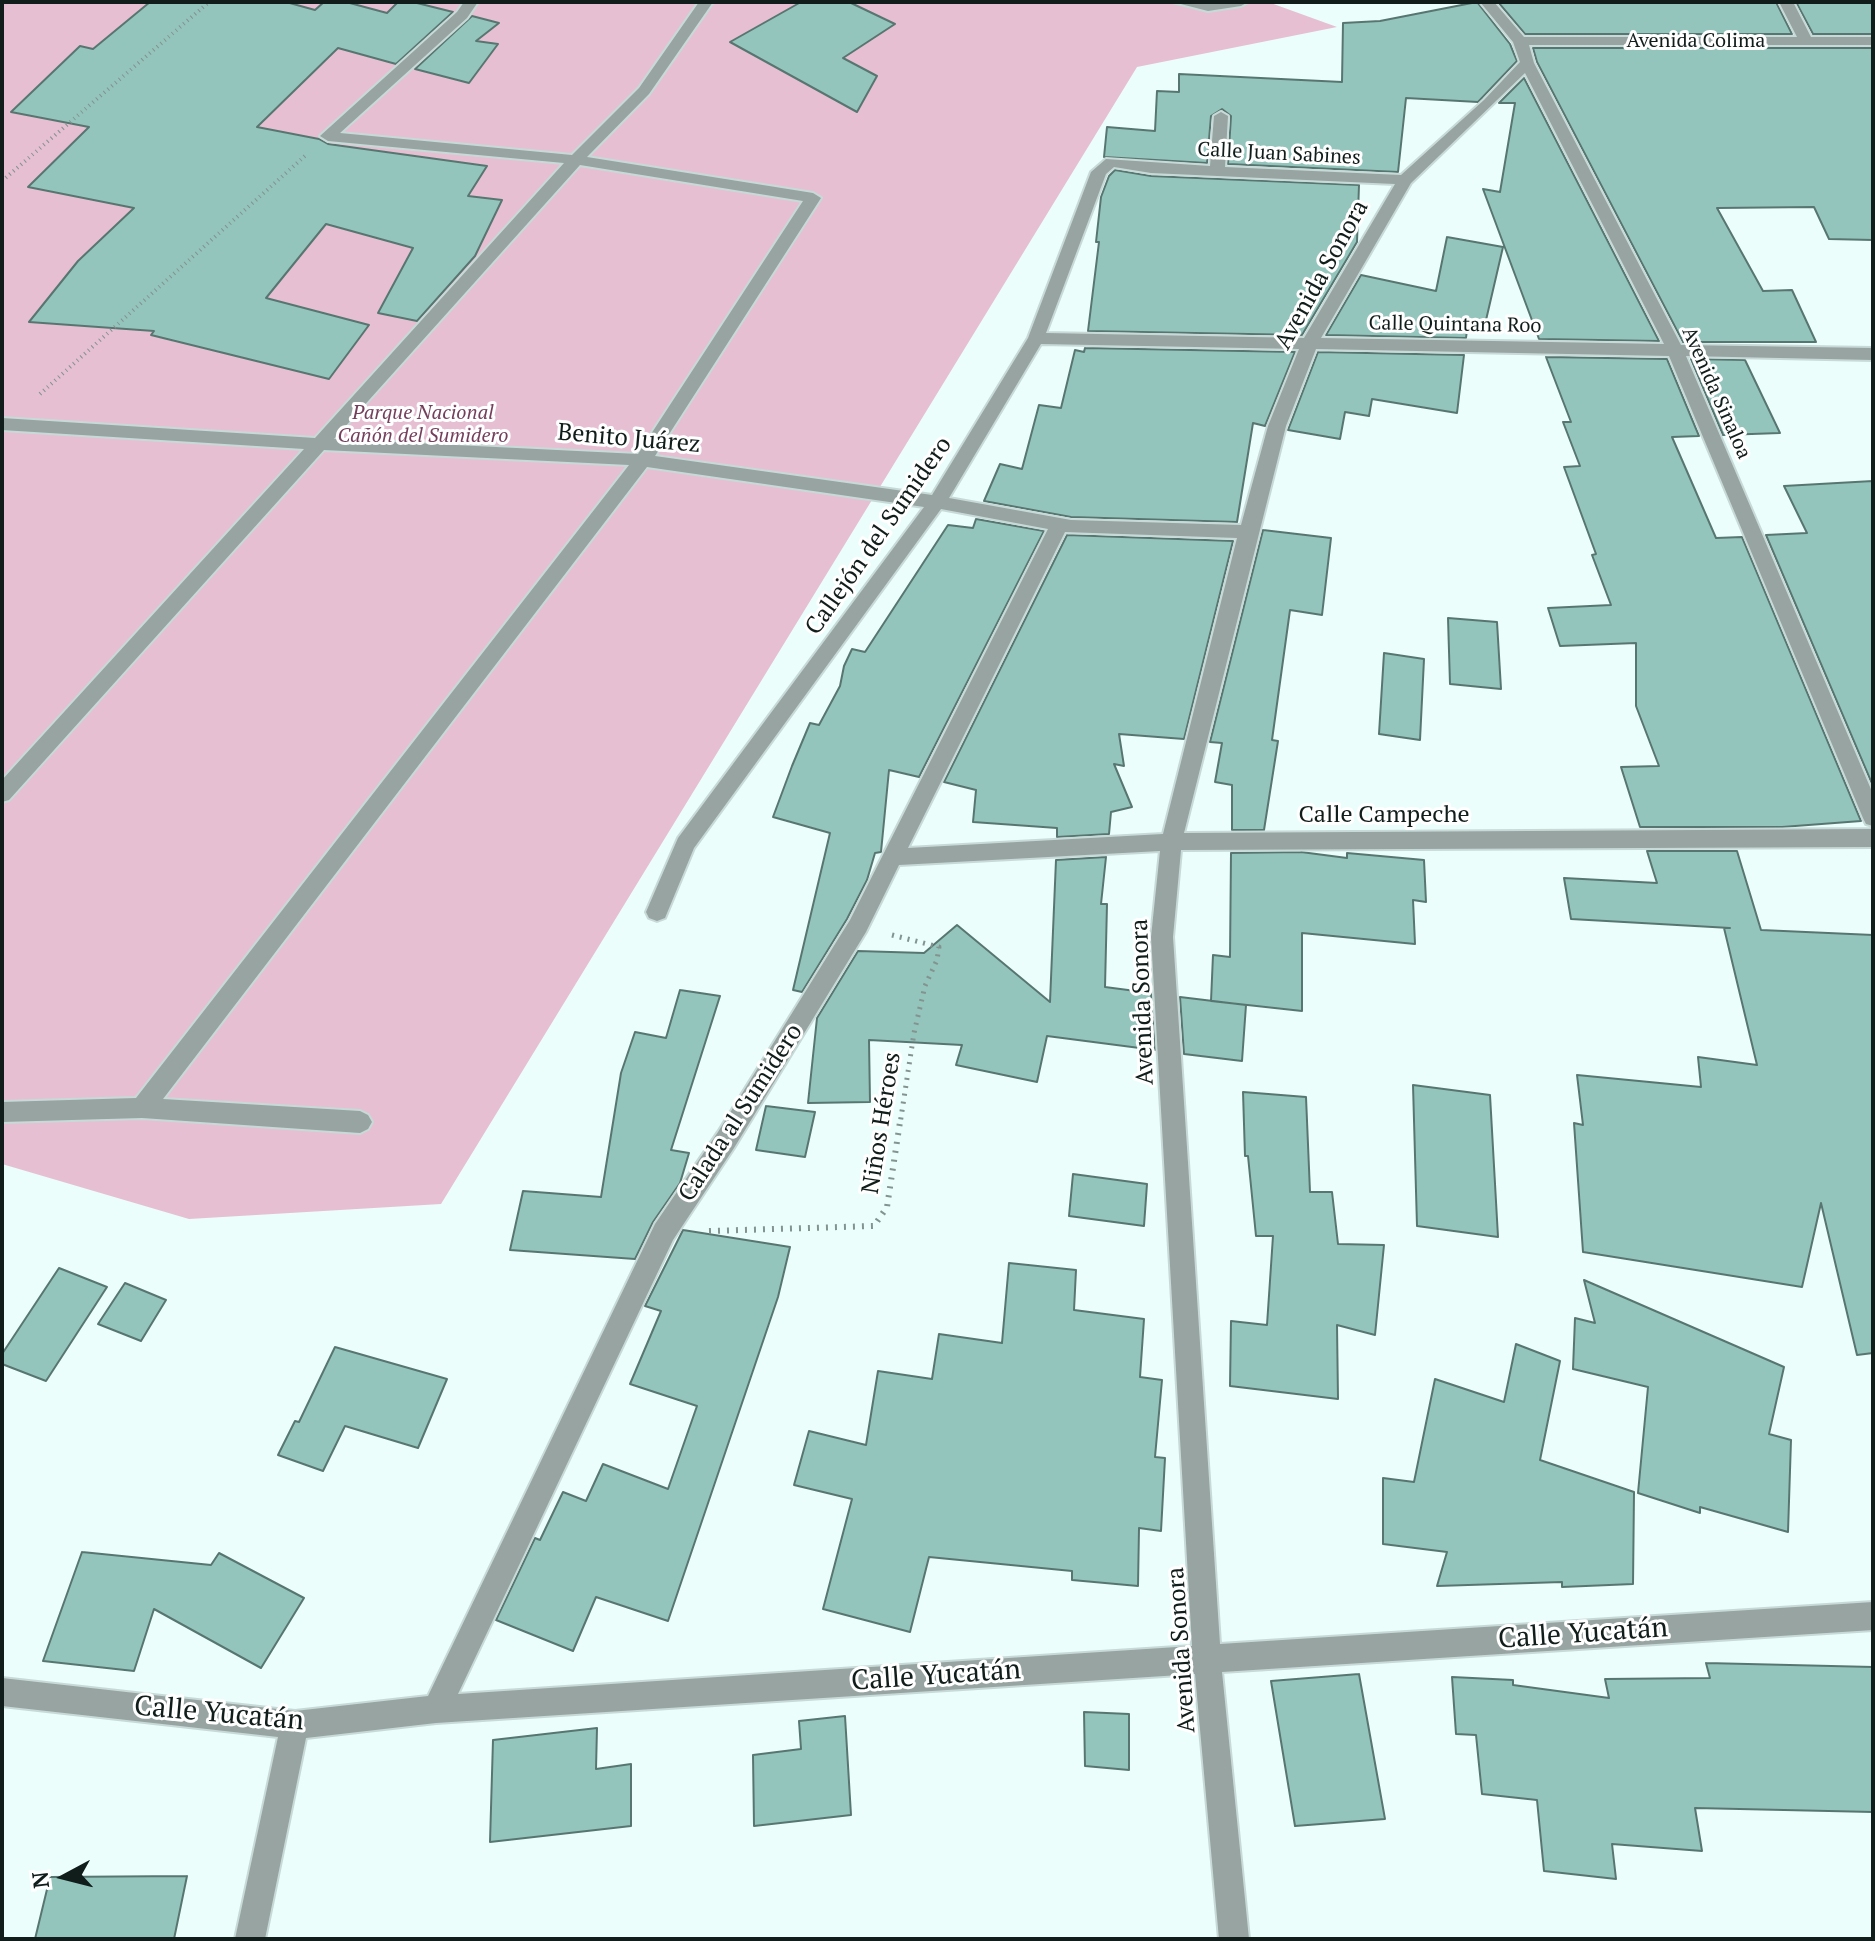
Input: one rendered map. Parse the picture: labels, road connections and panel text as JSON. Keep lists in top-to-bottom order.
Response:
{
  "streets": {
    "street": [
      "Avenida Colima",
      "Calle Juan Sabines",
      "Avenida Sonora",
      "Calle Quintana Roo",
      "Avenida Sinaloa",
      "Benito Juárez",
      "Callejón del Sumidero",
      "Calle Campeche",
      "Calada al Sumidero",
      "Calle Yucatán"
    ],
    "path": ["Niños Héroes"]
  },
  "crossings": [
    ["Avenida Colima", "Avenida Sinaloa"],
    ["Calle Juan Sabines", "Avenida Sonora"],
    ["Calle Juan Sabines", "Callejón del Sumidero"],
    ["Avenida Sonora", "Calle Quintana Roo"],
    ["Avenida Sonora", "Avenida Sinaloa"],
    ["Avenida Sonora", "Benito Juárez"],
    ["Avenida Sonora", "Calle Campeche"],
    ["Avenida Sonora", "Calle Yucatán"],
    ["Calle Quintana Roo", "Avenida Sinaloa"],
    ["Calle Quintana Roo", "Callejón del Sumidero"],
    ["Benito Juárez", "Callejón del Sumidero"],
    ["Benito Juárez", "Calada al Sumidero"],
    ["Calle Campeche", "Calada al Sumidero"],
    ["Calada al Sumidero", "Niños Héroes"],
    ["Calada al Sumidero", "Calle Yucatán"]
  ],
  "parks": ["Parque Nacional Cañón del Sumidero"],
  "north": "left"
}
